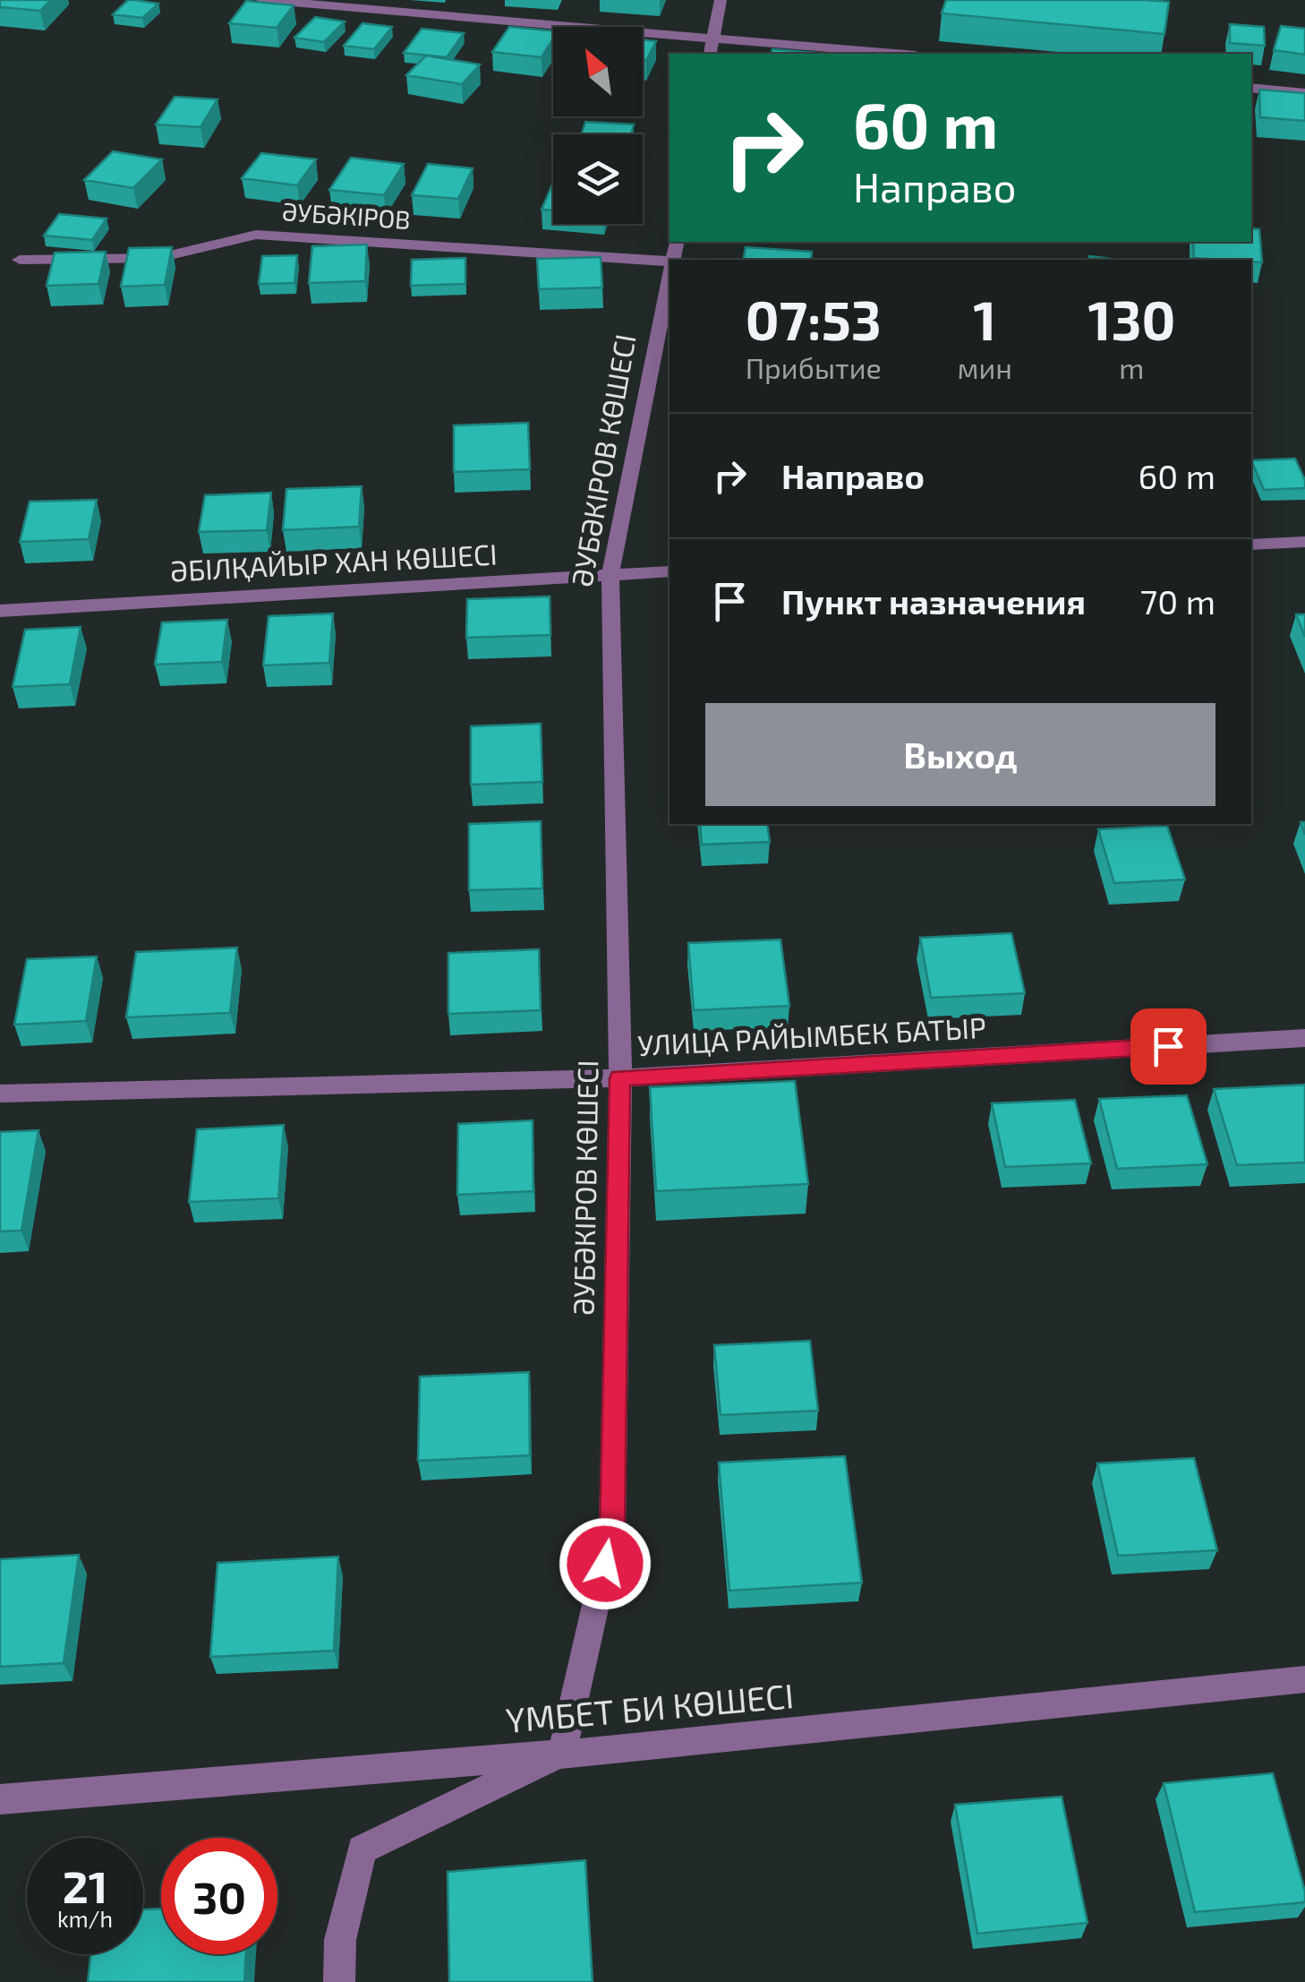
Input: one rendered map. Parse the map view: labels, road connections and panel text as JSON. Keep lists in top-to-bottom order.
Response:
{
  "streets": {
    "street": [
      "ӘУБӘКІРОВ",
      "ӘУБӘКІРОВ КӨШЕСІ",
      "ӘБІЛҚАЙЫР ХАН КӨШЕСІ",
      "УЛИЦА РАЙЫМБЕК БАТЫР",
      "ҮМБЕТ БИ КӨШЕСІ"
    ]
  },
  "crossings": [
    ["ӘУБӘКІРОВ КӨШЕСІ", "ӘБІЛҚАЙЫР ХАН КӨШЕСІ"],
    ["ӘУБӘКІРОВ КӨШЕСІ", "УЛИЦА РАЙЫМБЕК БАТЫР"],
    ["ӘУБӘКІРОВ КӨШЕСІ", "ҮМБЕТ БИ КӨШЕСІ"]
  ],
  "north": "top left",
  "page": {
    "turn": ["60 m", "Направо"],
    "eta": [
      "07:53",
      "Прибытие",
      "1",
      "мин",
      "130",
      "m"
    ],
    "list": [
      {
        "name": "Направо",
        "value": "60 m"
      },
      {
        "name": "Пункт назначения",
        "value": "70 m"
      }
    ],
    "buttons": "Выход",
    "speed": "21 km/h",
    "limit": "30"
  }
}
